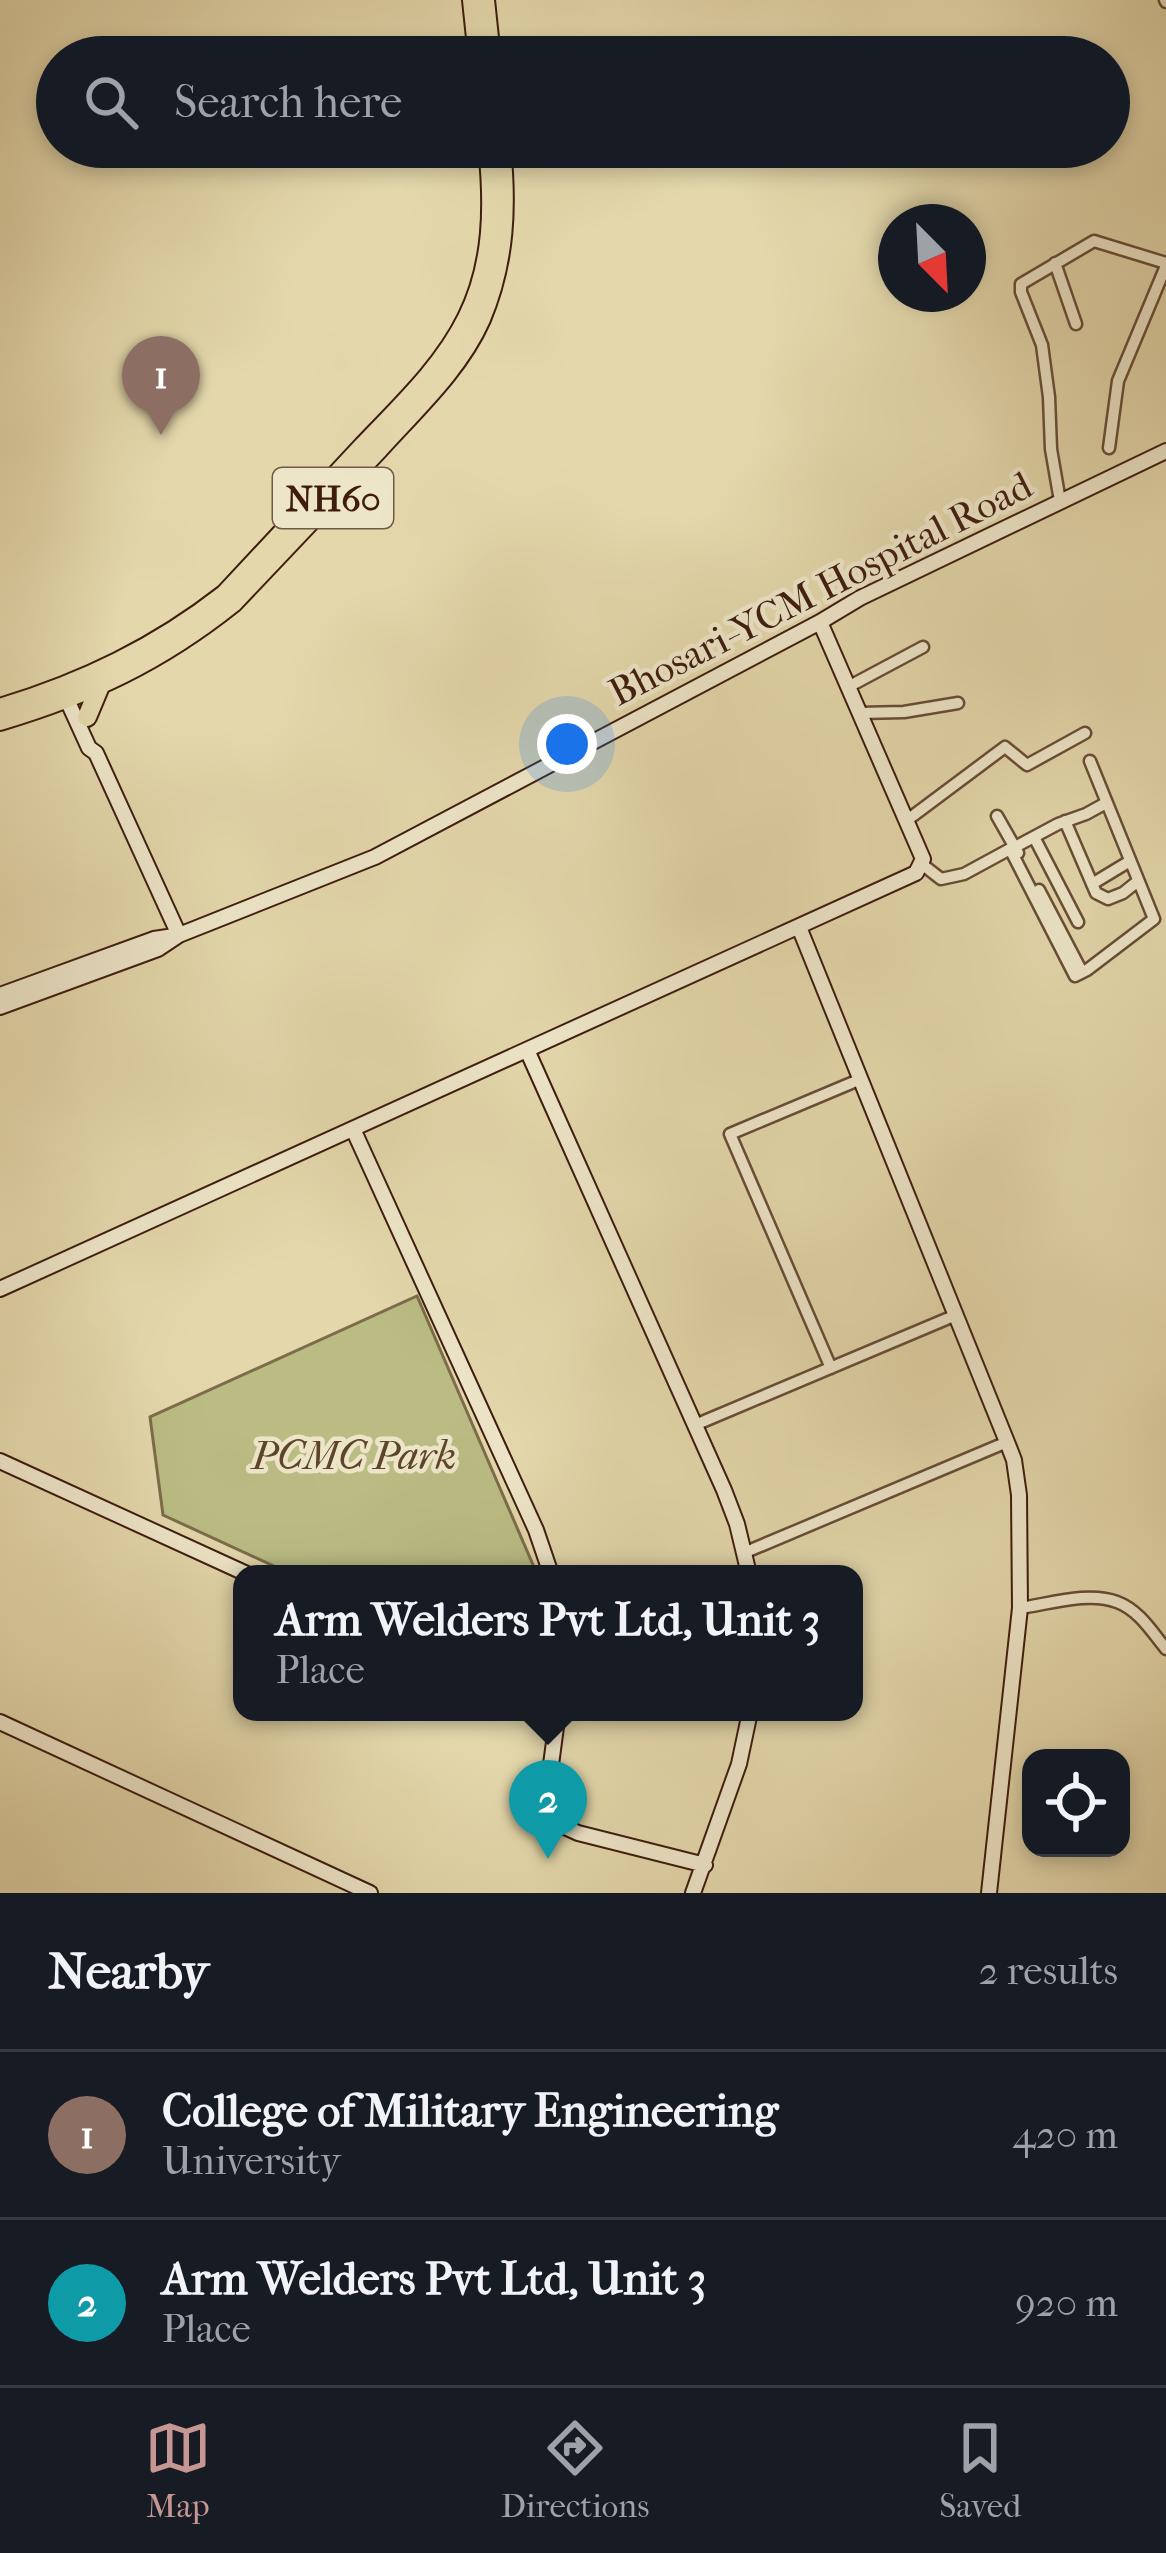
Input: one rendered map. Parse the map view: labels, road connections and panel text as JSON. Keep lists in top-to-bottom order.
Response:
{
  "streets": {
    "highway": ["NH60"],
    "street": ["Bhosari-YCM Hospital Road"]
  },
  "parks": ["PCMC Park"],
  "north": "bottom right",
  "page": {
    "search": "Search here",
    "pins": ["1", "2"],
    "popup": ["Arm Welders Pvt Ltd, Unit 3", "Place"],
    "heading": ["Nearby", "2 results"],
    "list": [
      {
        "mark": "1",
        "name": "College of Military Engineering",
        "note": "University",
        "value": "420 m"
      },
      {
        "mark": "2",
        "name": "Arm Welders Pvt Ltd, Unit 3",
        "note": "Place",
        "value": "920 m"
      }
    ],
    "nav": ["Map", "Directions", "Saved"]
  }
}
